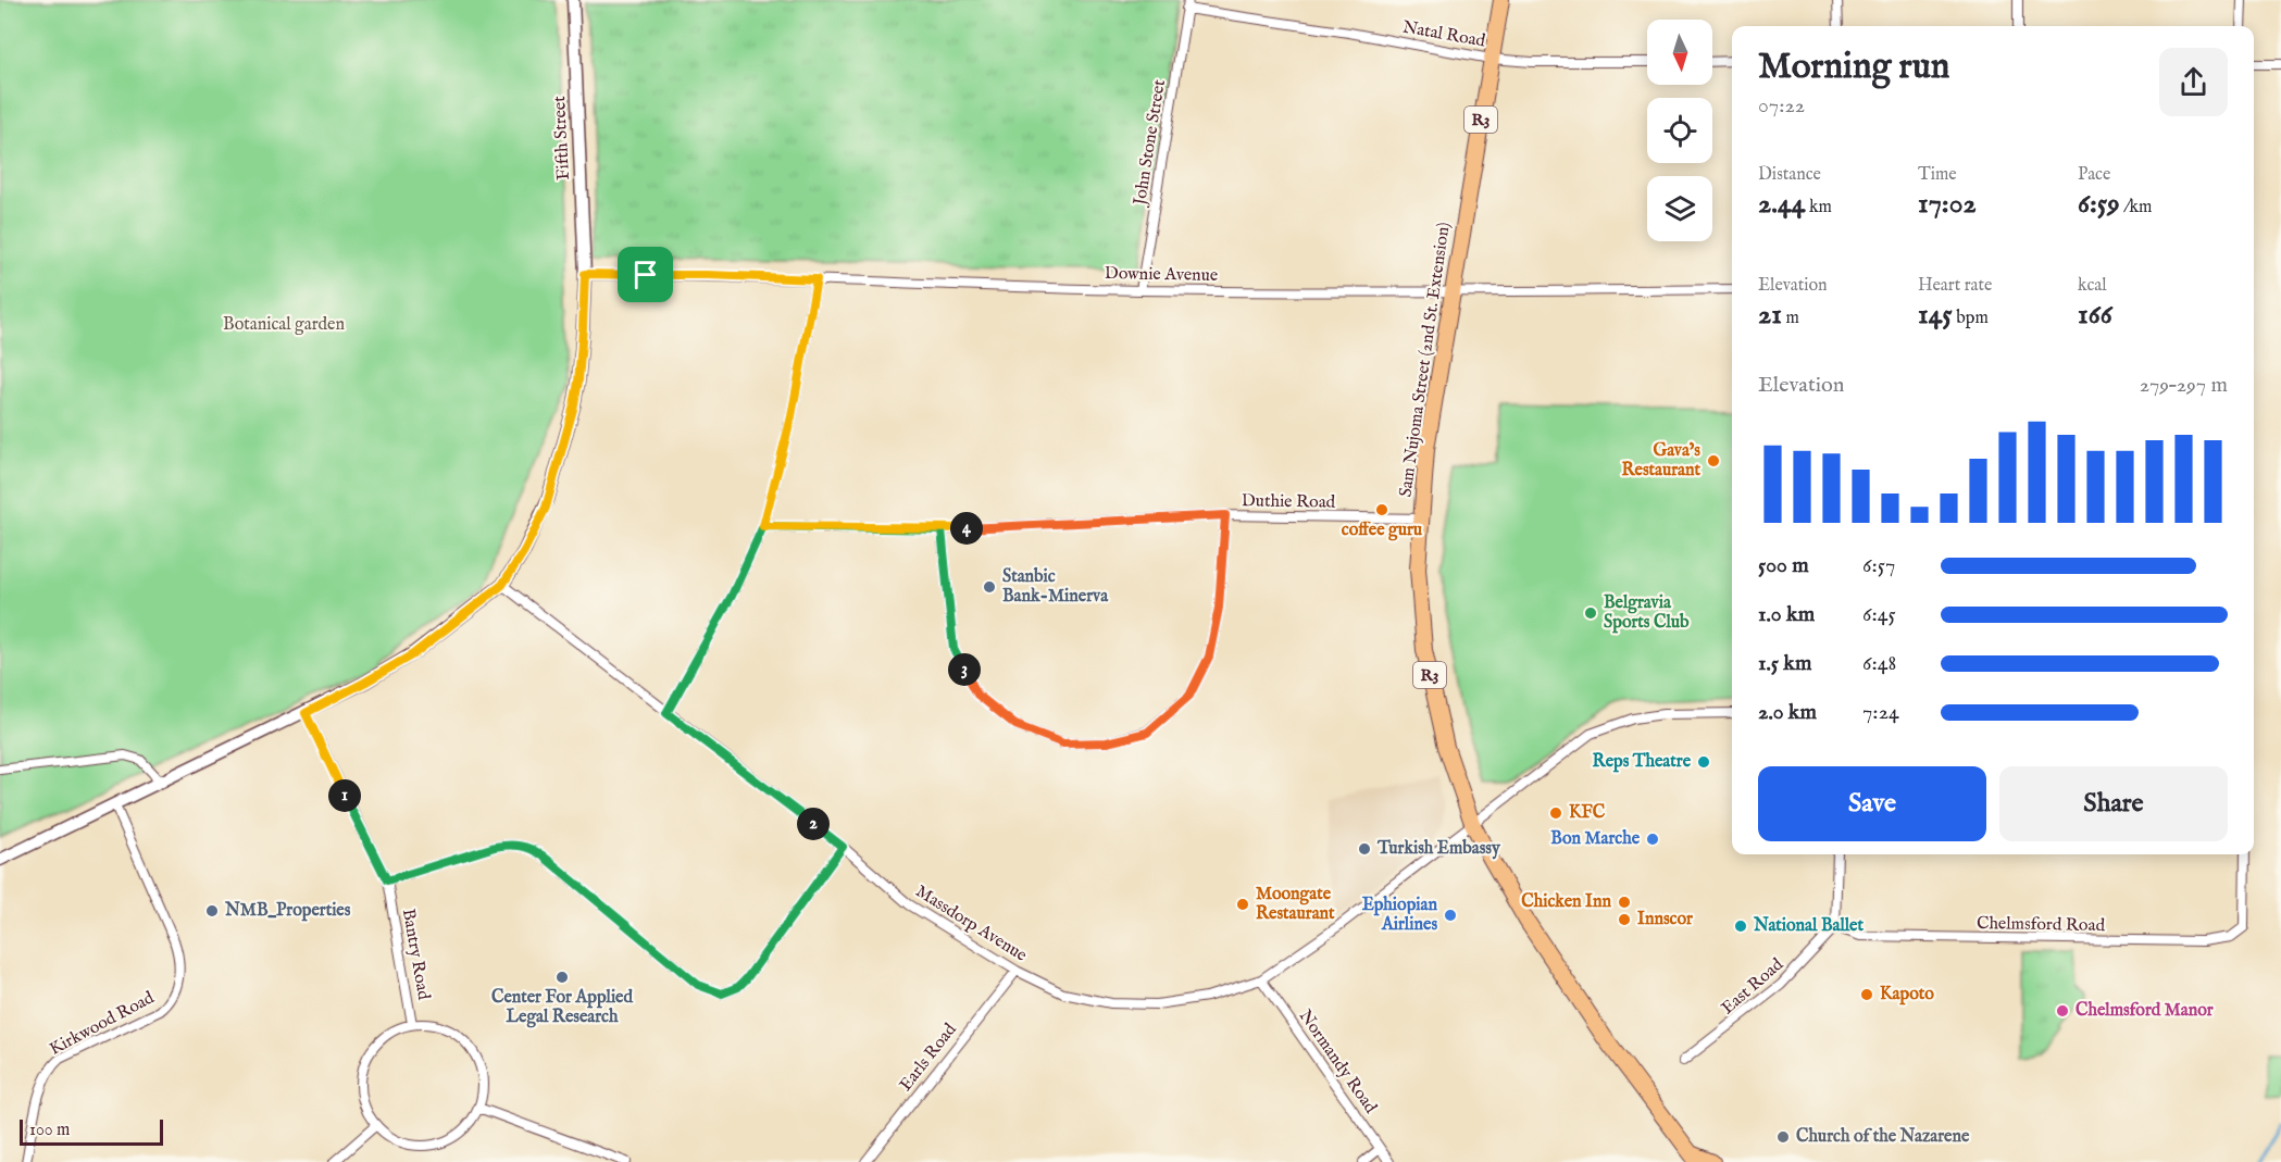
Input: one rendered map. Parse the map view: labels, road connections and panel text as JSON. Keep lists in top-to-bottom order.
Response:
{
  "streets": {
    "highway": ["R3", "Sam Nujoma Street (2nd St. Extension)"],
    "street": [
      "Natal Road",
      "Fifth Street",
      "John Stone Street",
      "Downie Avenue",
      "Duthie Road",
      "Massdorp Avenue",
      "Chelmsford Road",
      "Bantry Road",
      "East Road",
      "Kirkwood Road",
      "Earls Road",
      "Normandy Road"
    ]
  },
  "crossings": [
    ["Natal Road", "John Stone Street"],
    ["Natal Road", "Sam Nujoma Street (2nd St. Extension)"],
    ["Fifth Street", "Downie Avenue"],
    ["Fifth Street", "Massdorp Avenue"],
    ["Fifth Street", "Bantry Road"],
    ["Fifth Street", "Kirkwood Road"],
    ["John Stone Street", "Downie Avenue"],
    ["Downie Avenue", "Sam Nujoma Street (2nd St. Extension)"],
    ["Sam Nujoma Street (2nd St. Extension)", "Duthie Road"],
    ["Sam Nujoma Street (2nd St. Extension)", "Massdorp Avenue"],
    ["Massdorp Avenue", "Earls Road"],
    ["Massdorp Avenue", "Normandy Road"],
    ["Chelmsford Road", "East Road"]
  ],
  "parks": ["Botanical garden"],
  "places": [
    "Gava’s Restaurant",
    "coffee guru",
    "Stanbic Bank-Minerva",
    "Belgravia Sports Club",
    "Reps Theatre",
    "KFC",
    "Bon Marche",
    "Turkish Embassy",
    "Chicken Inn",
    "Moongate Restaurant",
    "NMB_Properties",
    "Ephiopian Airlines",
    "Innscor",
    "National Ballet",
    "Center For Applied Legal Research",
    "Kapoto",
    "Chelmsford Manor",
    "Church of the Nazarene"
  ],
  "scale_bar": "100 m",
  "north": "bottom",
  "page": {
    "heading": ["Morning run", "07:22"],
    "stats": [
      ["Distance", "2.44 km"],
      ["Time", "17:02"],
      ["Pace", "6:59 /km"],
      ["Elevation", "21 m"],
      ["Heart rate", "145 bpm"],
      ["kcal", "166"]
    ],
    "chart": ["Elevation", "279–297 m"],
    "pins": [
      "4",
      "3",
      "1",
      "2"
    ],
    "list": [
      {
        "name": "500 m",
        "note": "6:57"
      },
      {
        "name": "1.0 km",
        "note": "6:45"
      },
      {
        "name": "1.5 km",
        "note": "6:48"
      },
      {
        "name": "2.0 km",
        "note": "7:24"
      }
    ],
    "buttons": ["Save", "Share"],
    "scale": "100 m"
  }
}
